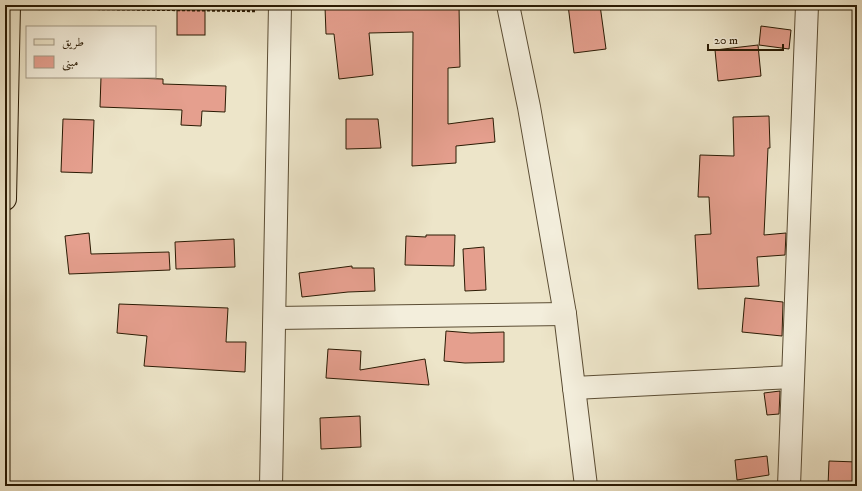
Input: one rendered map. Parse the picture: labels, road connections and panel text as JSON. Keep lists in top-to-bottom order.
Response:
{
  "legend": ["طريق", "مبنى"],
  "scale_bar": "20 m"
}
